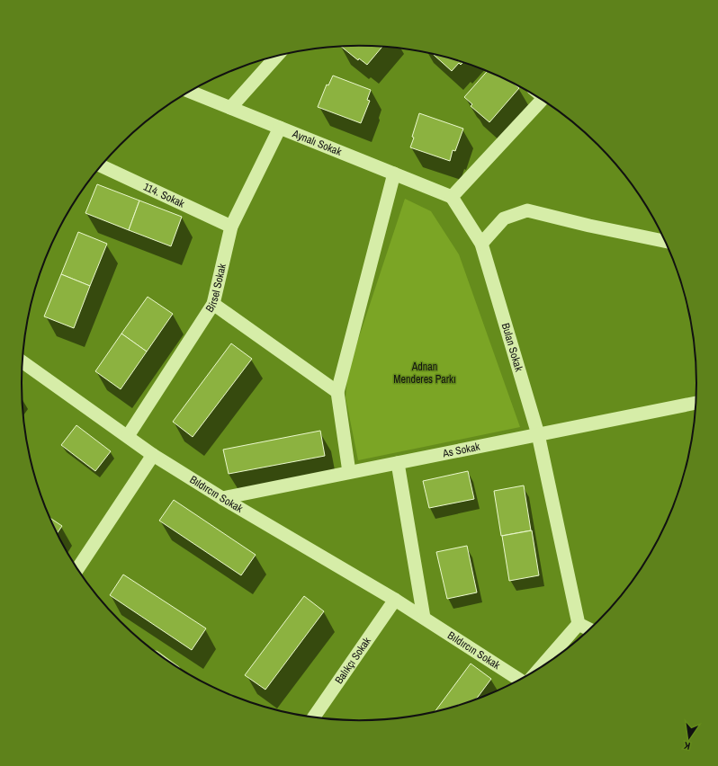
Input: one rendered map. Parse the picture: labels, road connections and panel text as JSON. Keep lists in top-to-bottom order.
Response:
{
  "streets": {
    "street": [
      "Aynalı Sokak",
      "114. Sokak",
      "Birsel Sokak",
      "Bulan Sokak",
      "As Sokak",
      "Bıldırcın Sokak",
      "Balıkçı Sokak"
    ]
  },
  "crossings": [
    ["Aynalı Sokak", "Birsel Sokak"],
    ["Aynalı Sokak", "Bulan Sokak"],
    ["114. Sokak", "Birsel Sokak"],
    ["Birsel Sokak", "Bıldırcın Sokak"],
    ["Bulan Sokak", "As Sokak"],
    ["As Sokak", "Bıldırcın Sokak"],
    ["Bıldırcın Sokak", "Balıkçı Sokak"]
  ],
  "parks": ["Adnan Menderes Parkı"],
  "north": "bottom"
}
